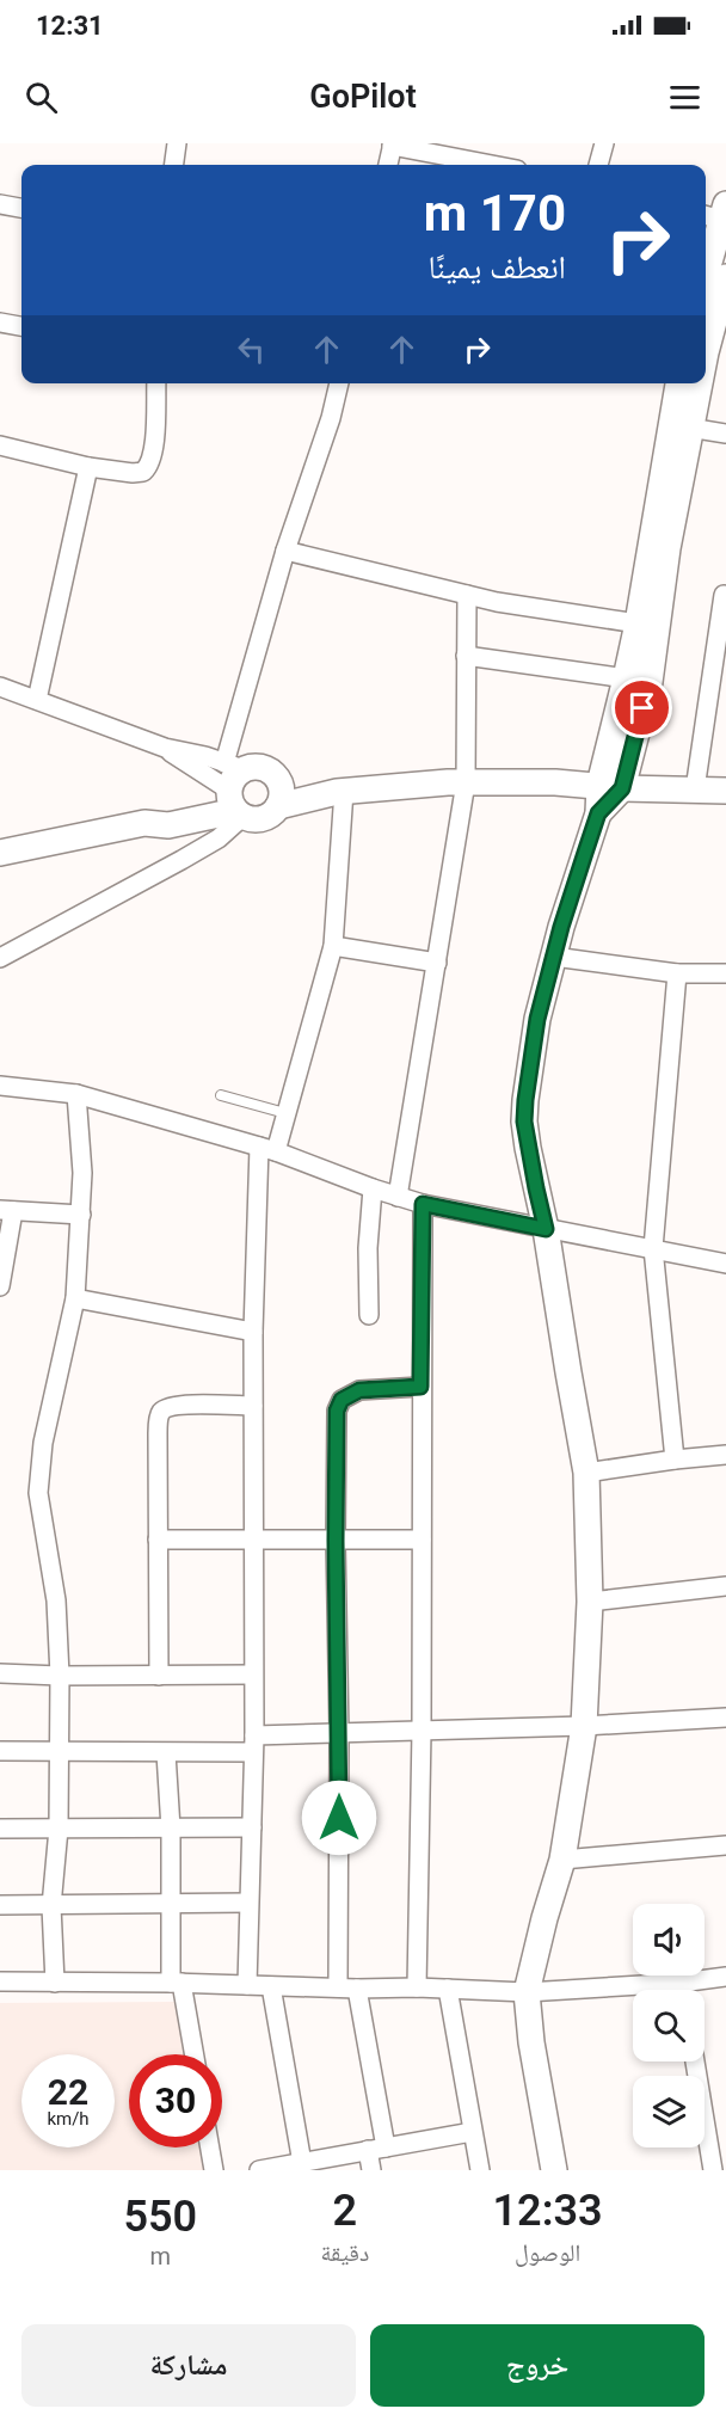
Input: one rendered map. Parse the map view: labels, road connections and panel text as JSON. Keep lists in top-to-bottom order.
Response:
{
  "page": {
    "status": "12:31",
    "header": "GoPilot",
    "turn": ["170 m", "انعطف يمينًا"],
    "speed": "22 km/h",
    "limit": "30",
    "eta": [
      "12:33",
      "الوصول",
      "2",
      "دقيقة",
      "550",
      "m"
    ],
    "buttons": ["خروج", "مشاركة"]
  }
}
